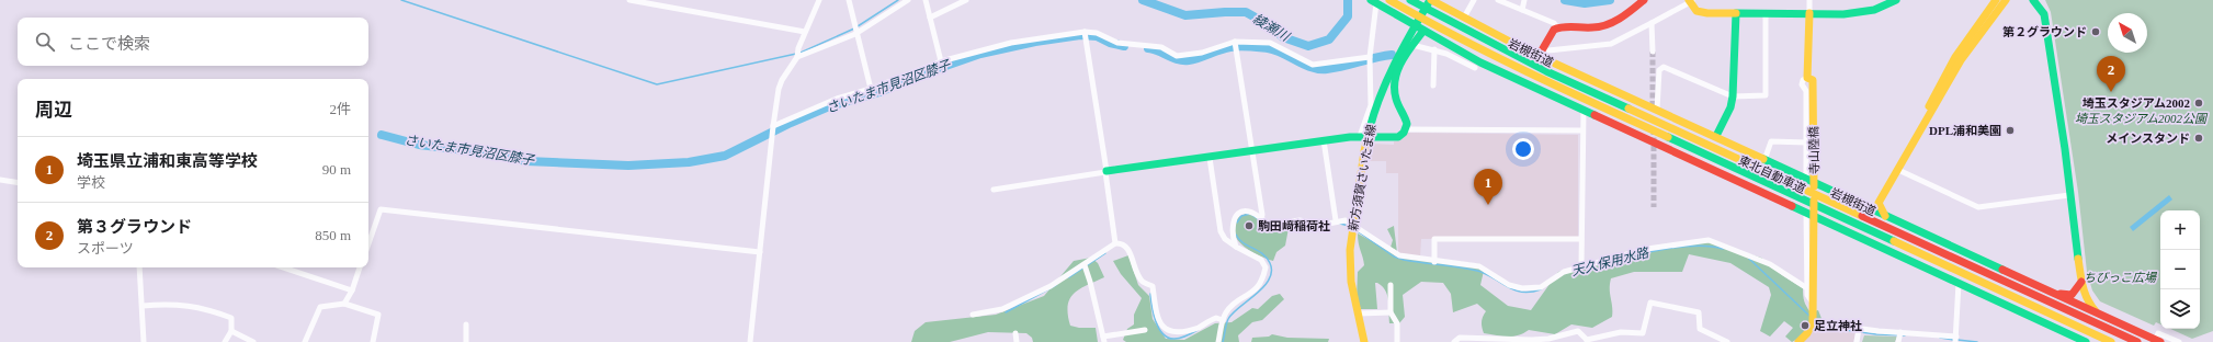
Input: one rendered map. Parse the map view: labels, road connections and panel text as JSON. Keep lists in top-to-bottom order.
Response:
{
  "streets": {
    "main road": [
      "岩槻街道",
      "寺山陸橋",
      "東北自動車道",
      "新方須賀さいたま線"
    ]
  },
  "crossings": [
    ["岩槻街道", "新方須賀さいたま線"]
  ],
  "water": ["綾瀬川", "さいたま市見沼区膝子", "天久保用水路"],
  "parks": ["埼玉スタジアム2002公園", "ちびっこ広場"],
  "places": [
    "第２グラウンド",
    "埼玉スタジアム2002",
    "DPL浦和美園",
    "メインスタンド",
    "駒田﨑稲荷社",
    "足立神社"
  ],
  "north": "top left",
  "page": {
    "search": "ここで検索",
    "pins": ["2", "1"],
    "heading": ["周辺", "2件"],
    "list": [
      {
        "mark": "1",
        "name": "埼玉県立浦和東高等学校",
        "note": "学校",
        "value": "90 m"
      },
      {
        "mark": "2",
        "name": "第３グラウンド",
        "note": "スポーツ",
        "value": "850 m"
      }
    ],
    "map_buttons": ["+", "−"]
  }
}
